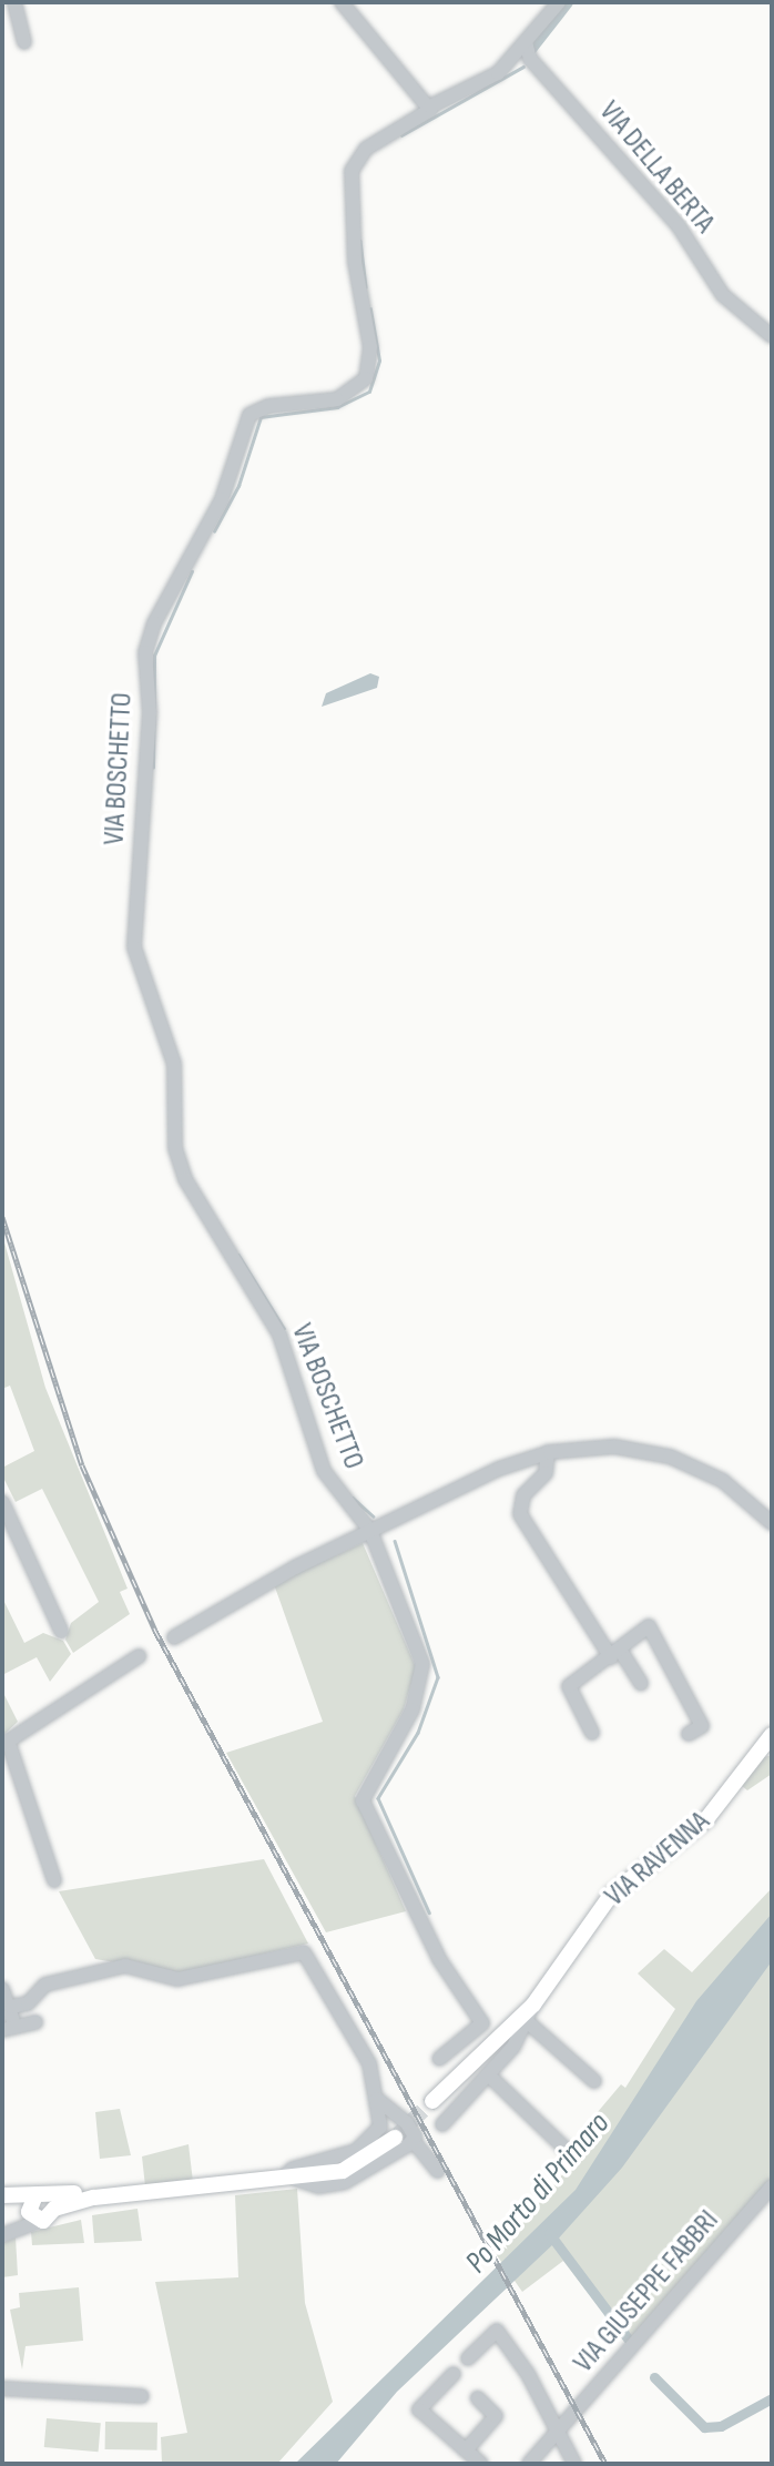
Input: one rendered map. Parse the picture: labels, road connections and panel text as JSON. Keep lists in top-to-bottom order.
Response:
{
  "streets": {
    "main road": ["VIA RAVENNA"],
    "street": ["VIA DELLA BERTA", "VIA BOSCHETTO", "VIA GIUSEPPE FABBRI"]
  },
  "crossings": [
    ["VIA DELLA BERTA", "VIA BOSCHETTO"]
  ],
  "water": ["Po Morto di Primaro"]
}
